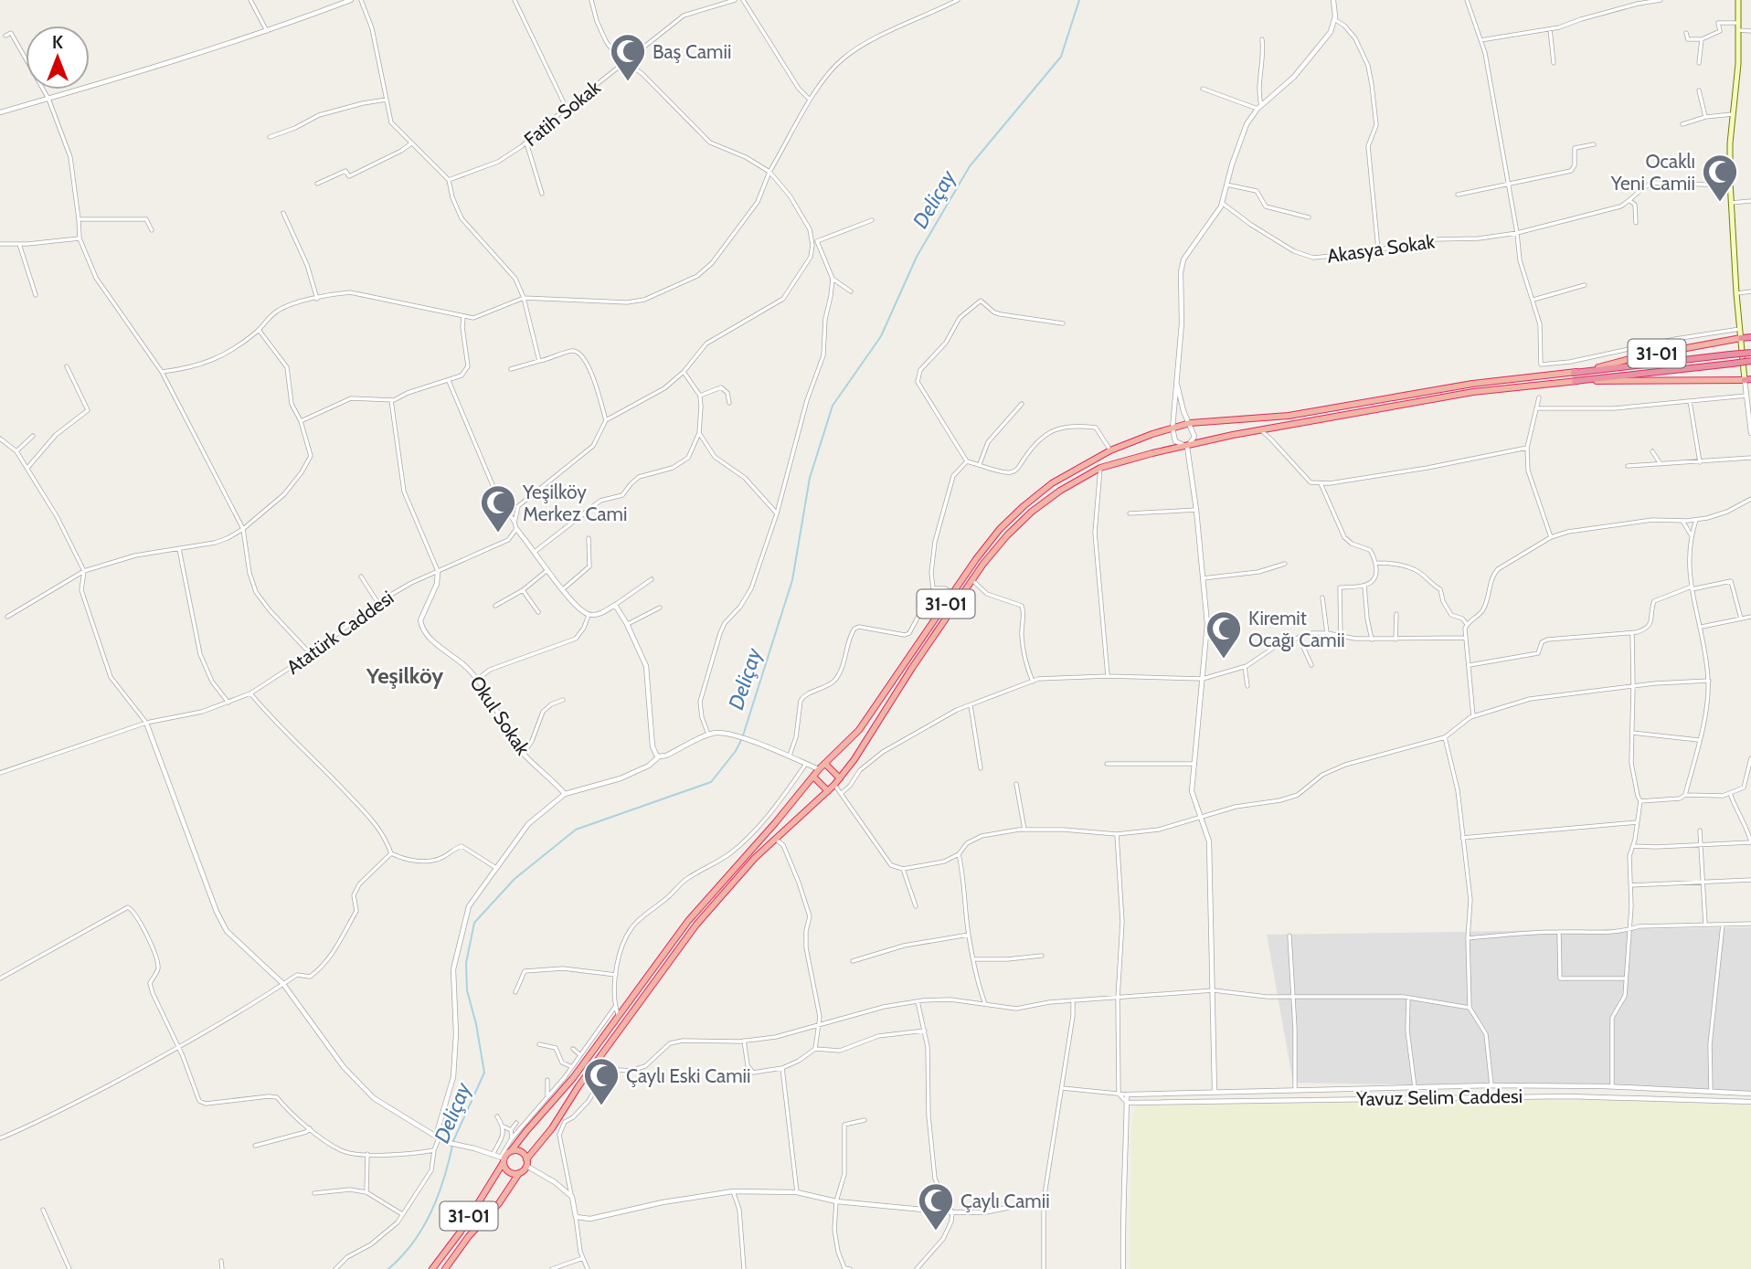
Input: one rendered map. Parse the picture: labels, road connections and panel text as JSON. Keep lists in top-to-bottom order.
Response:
{
  "streets": {
    "highway": ["31-01"],
    "street": [
      "Fatih Sokak",
      "Akasya Sokak",
      "Atatürk Caddesi",
      "Okul Sokak",
      "Yavuz Selim Caddesi"
    ]
  },
  "crossings": [
    ["Atatürk Caddesi", "Okul Sokak"]
  ],
  "districts": ["Yeşilköy"],
  "water": ["Deliçay"],
  "places": {
    "mosque": [
      "Baş Camii",
      "Ocaklı Yeni Camii",
      "Yeşilköy Merkez Cami",
      "Kiremit Ocağı Camii",
      "Çaylı Eski Camii",
      "Çaylı Camii"
    ]
  },
  "north": "top"
}
